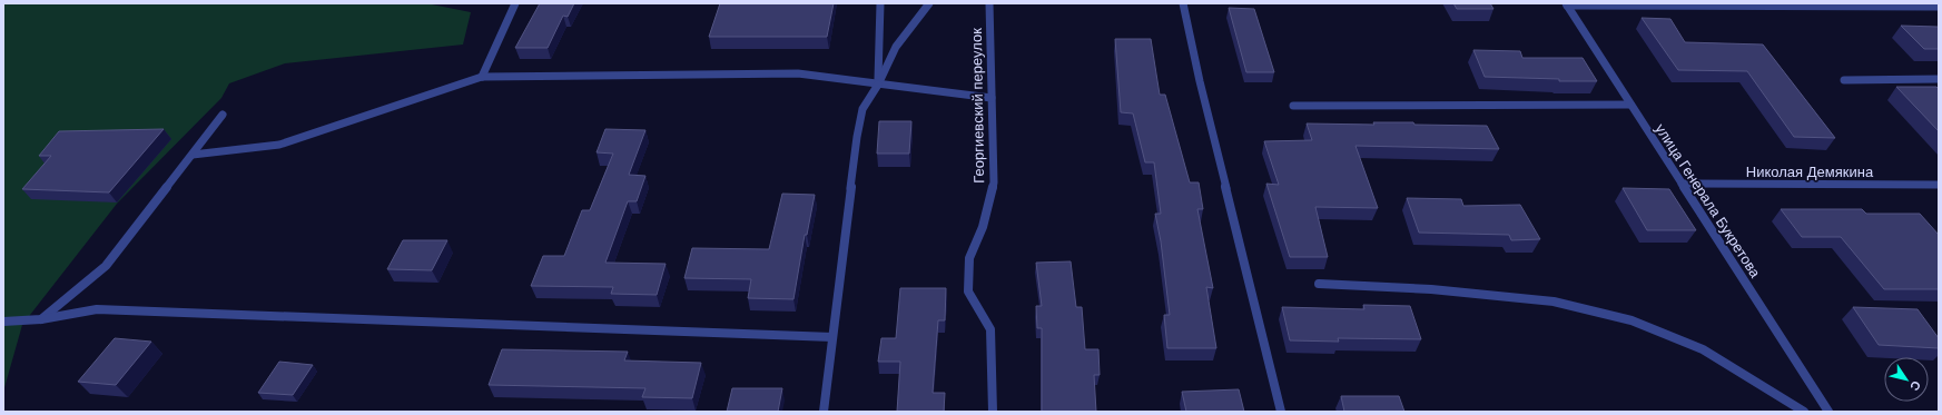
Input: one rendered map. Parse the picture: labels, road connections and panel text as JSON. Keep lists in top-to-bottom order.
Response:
{
  "streets": {
    "street": ["Георгиевский переулок", "Николая Демякина", "улица Генерала Букретова"]
  },
  "crossings": [
    ["Николая Демякина", "улица Генерала Букретова"]
  ],
  "north": "bottom right"
}
